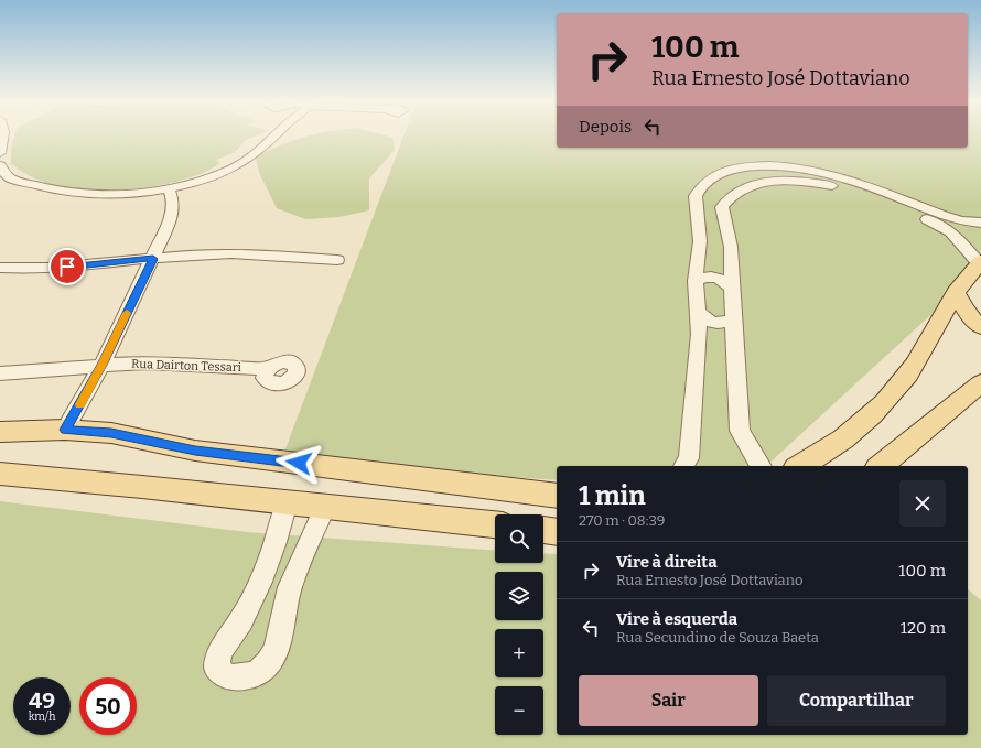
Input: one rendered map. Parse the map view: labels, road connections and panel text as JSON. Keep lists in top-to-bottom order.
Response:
{
  "streets": {
    "street": ["Rua Dairton Tessari"]
  },
  "page": {
    "turn": ["100 m", "Rua Ernesto José Dottaviano"],
    "then": "Depois",
    "heading": ["1 min", "270 m · 08:39"],
    "map_buttons": ["+", "−"],
    "list": [
      {
        "name": "Vire à direita",
        "note": "Rua Ernesto José Dottaviano",
        "value": "100 m"
      },
      {
        "name": "Vire à esquerda",
        "note": "Rua Secundino de Souza Baeta",
        "value": "120 m"
      }
    ],
    "buttons": ["Sair", "Compartilhar"],
    "speed": "49 km/h",
    "limit": "50"
  }
}
